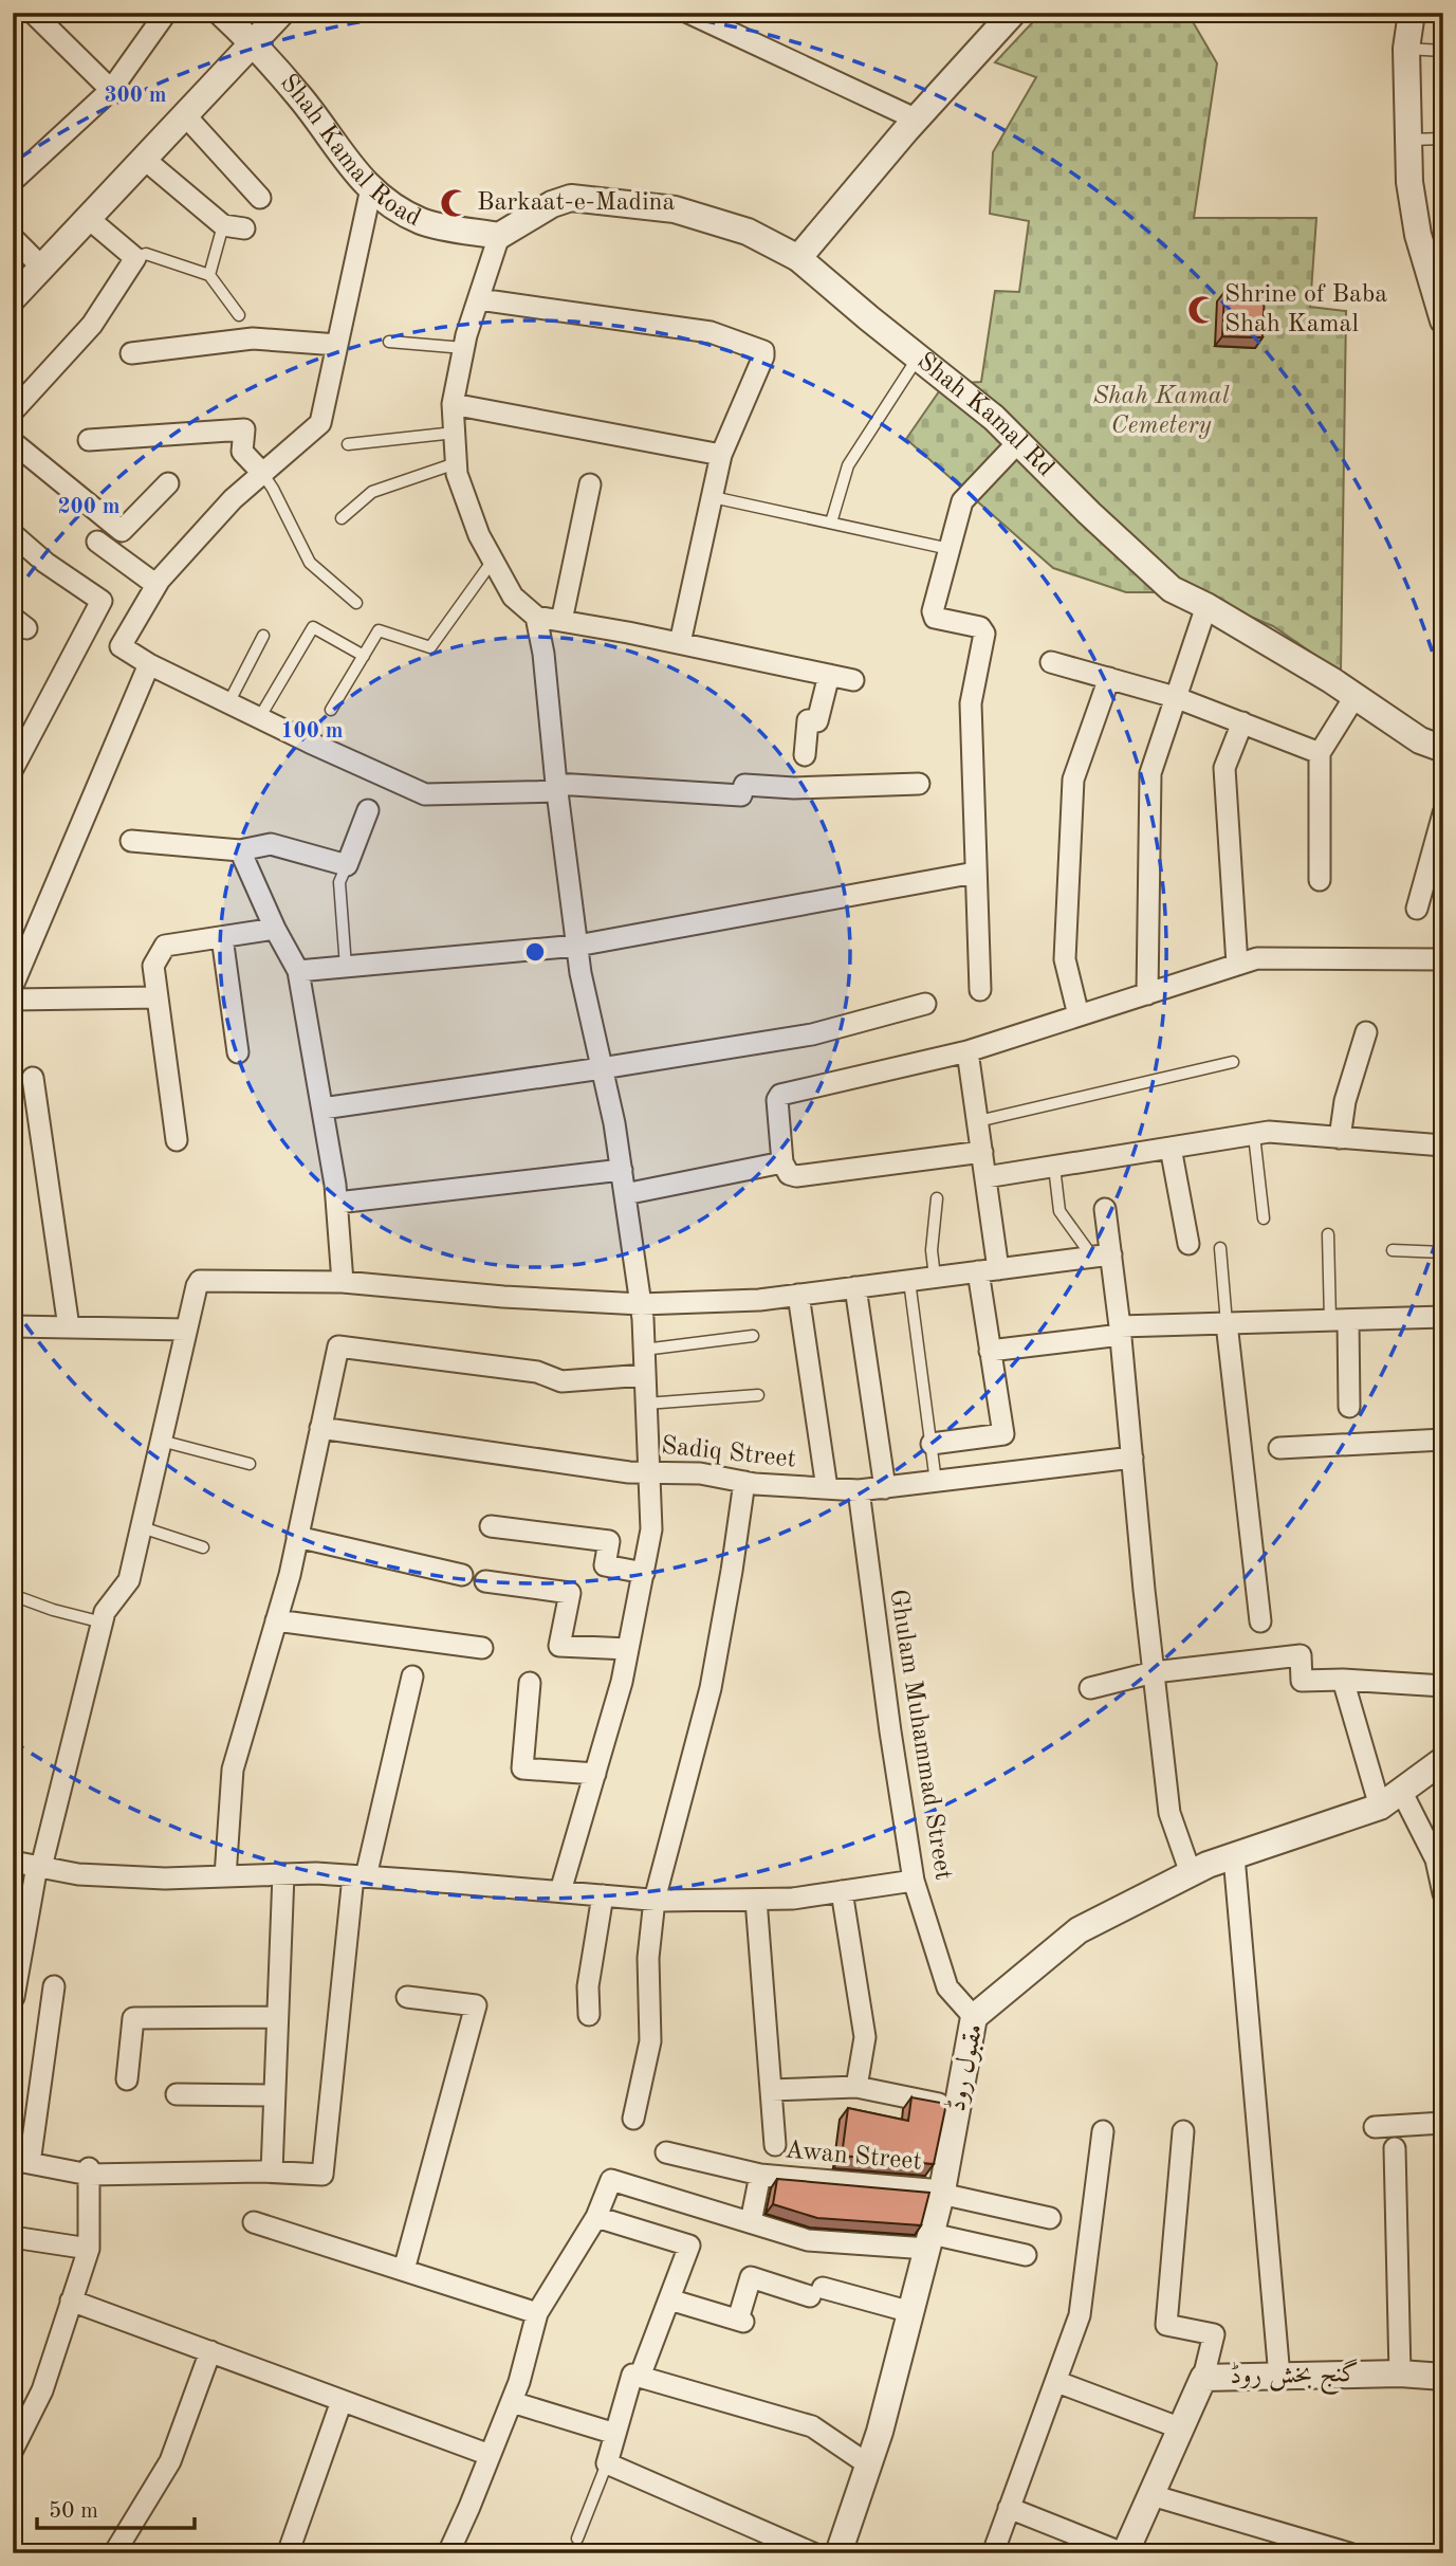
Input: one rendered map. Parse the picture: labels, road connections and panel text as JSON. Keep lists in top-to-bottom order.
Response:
{
  "streets": {
    "street": [
      "Shah Kamal Road",
      "Shah Kamal Rd",
      "Sadiq Street",
      "Ghulam Muhammad Street",
      "مقبول روڈ",
      "Awan Street",
      "گنج بخش روڈ"
    ]
  },
  "crossings": [
    ["Sadiq Street", "Ghulam Muhammad Street"],
    ["Ghulam Muhammad Street", "مقبول روڈ"],
    ["مقبول روڈ", "Awan Street"]
  ],
  "parks": ["Shah Kamal Cemetery"],
  "places": {
    "mosque": ["Barkaat-e-Madina", "Shrine of Baba Shah Kamal"]
  },
  "scale_bar": "50 m",
  "rings": ["300 m", "200 m", "100 m"]
}
